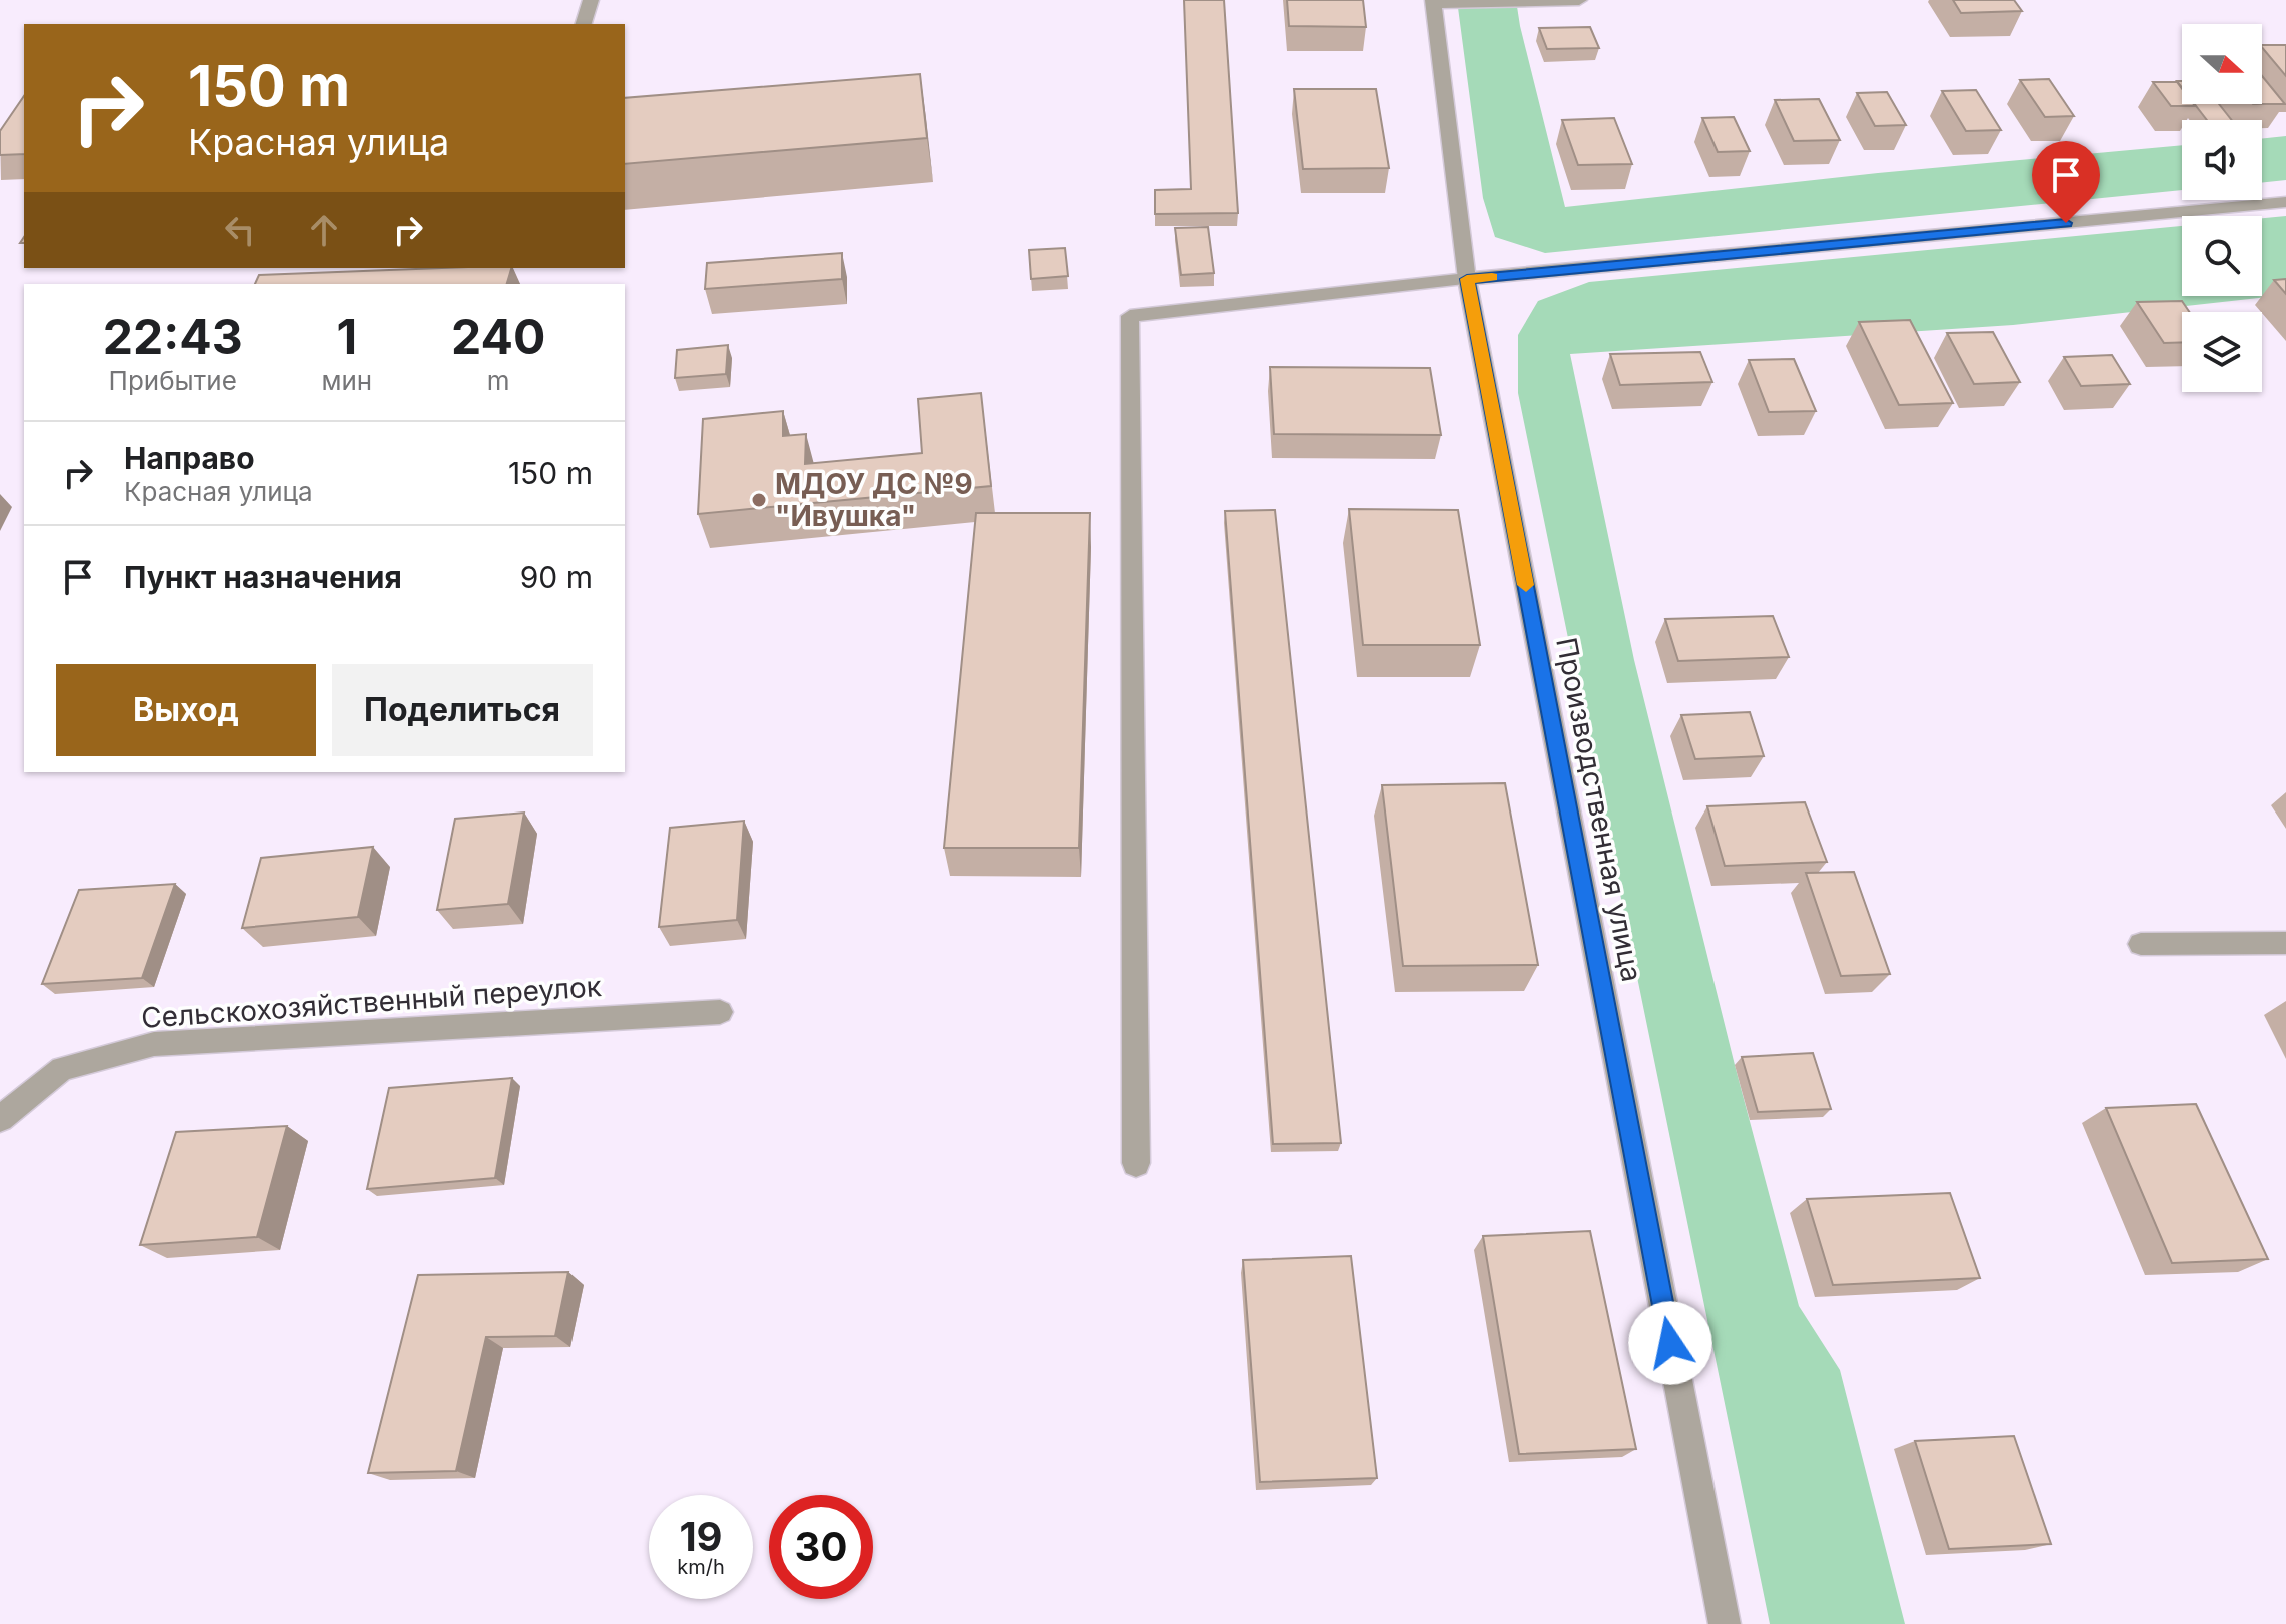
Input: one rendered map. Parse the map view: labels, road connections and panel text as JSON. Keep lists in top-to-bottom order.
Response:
{
  "streets": {
    "street": ["Производственная улица", "Сельскохозяйственный переулок"]
  },
  "places": ["МДОУ ДС №9 \"Ивушка\""],
  "north": "right",
  "page": {
    "turn": ["150 m", "Красная улица"],
    "eta": [
      "22:43",
      "Прибытие",
      "1",
      "мин",
      "240",
      "m"
    ],
    "list": [
      {
        "name": "Направо",
        "note": "Красная улица",
        "value": "150 m"
      },
      {
        "name": "Пункт назначения",
        "value": "90 m"
      }
    ],
    "buttons": ["Выход", "Поделиться"],
    "speed": "19 km/h",
    "limit": "30"
  }
}
